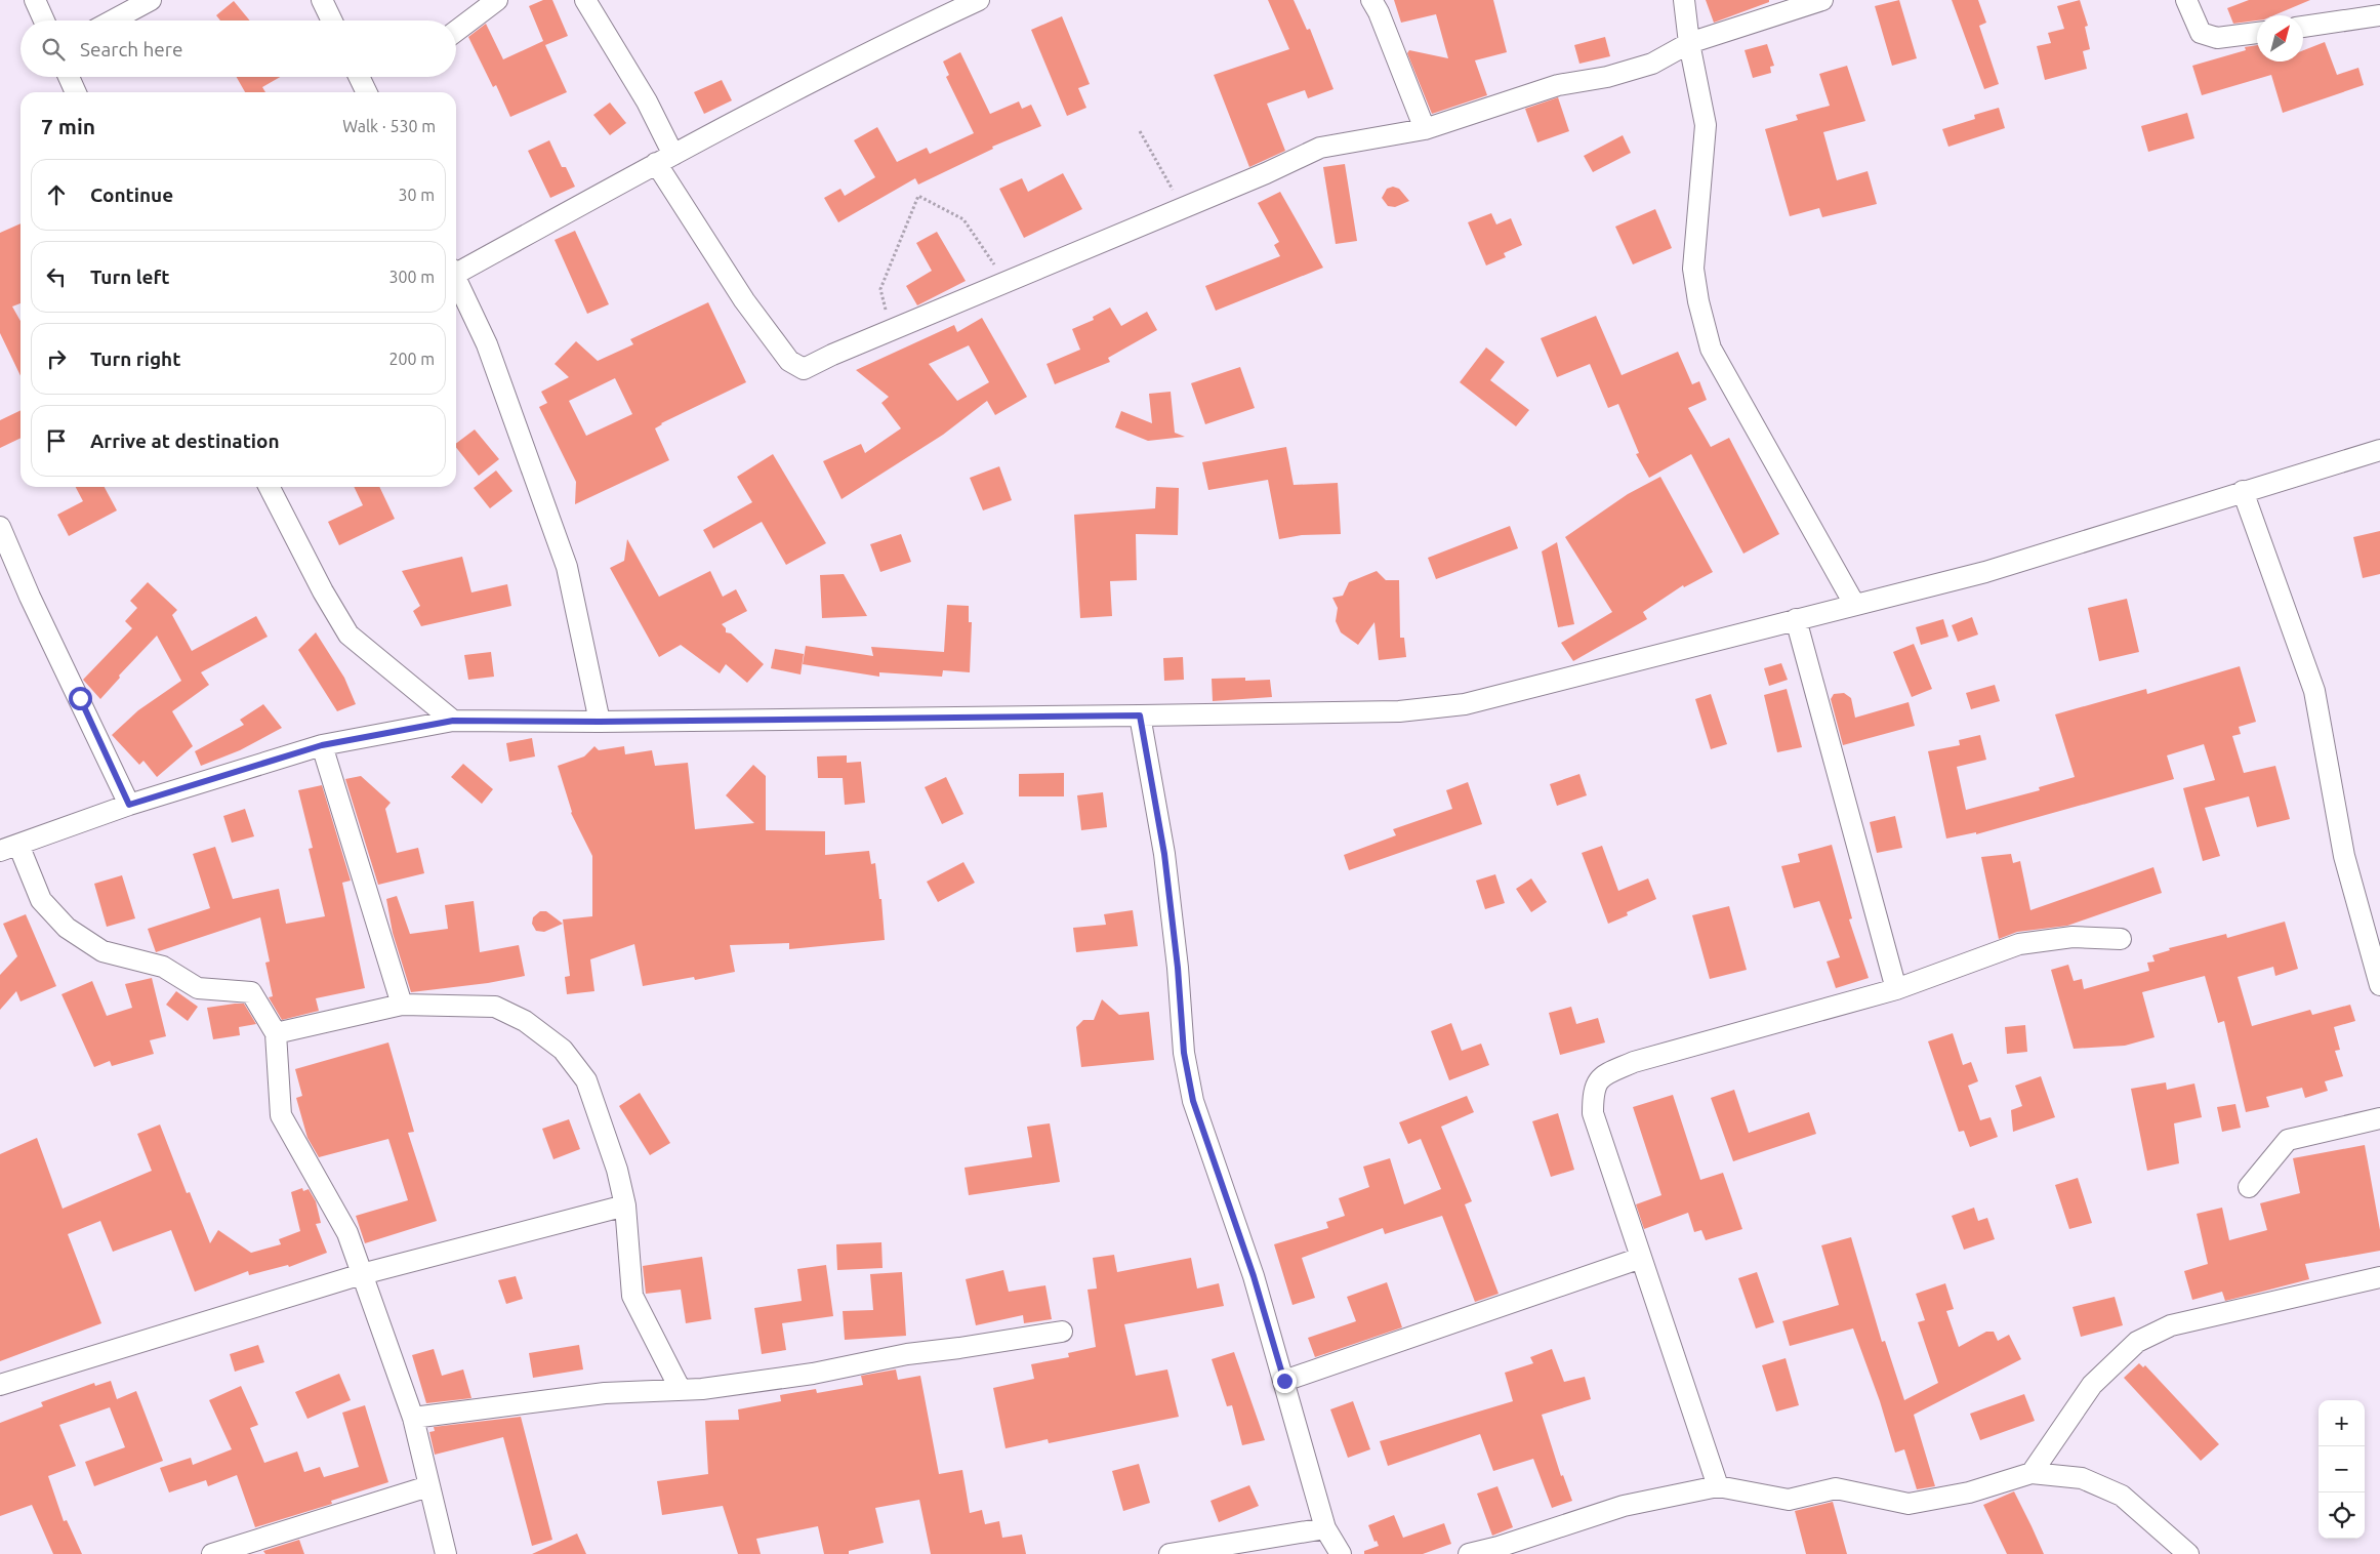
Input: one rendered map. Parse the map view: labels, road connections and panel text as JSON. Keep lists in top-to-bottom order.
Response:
{
  "north": "top right",
  "page": {
    "search": "Search here",
    "heading": ["7 min", "Walk · 530 m"],
    "list": [
      ["Continue", "30 m"],
      ["Turn left", "300 m"],
      ["Turn right", "200 m"],
      "Arrive at destination"
    ],
    "map_buttons": ["+", "−"]
  }
}
